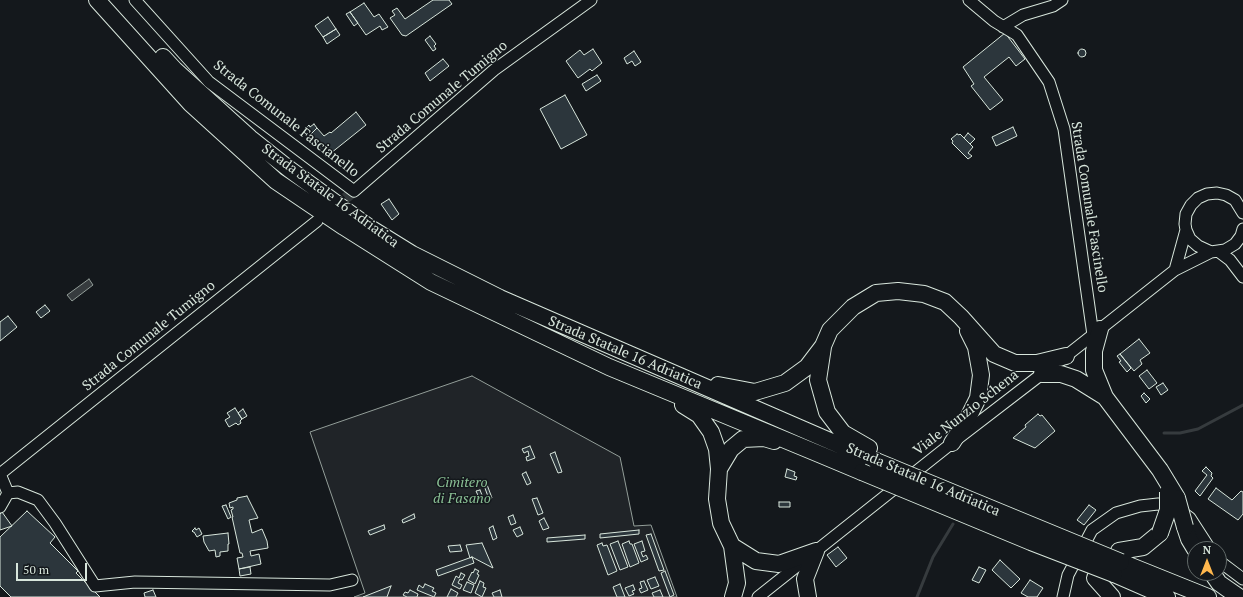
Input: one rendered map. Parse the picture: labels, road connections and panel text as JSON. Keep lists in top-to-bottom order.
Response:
{
  "streets": {
    "highway": ["Strada Statale 16 Adriatica"],
    "street": [
      "Strada Comunale Tumigno",
      "Strada Comunale Fascianello",
      "Strada Comunale Fascinello",
      "Viale Nunzio Schena"
    ]
  },
  "crossings": [
    ["Strada Comunale Tumigno", "Strada Comunale Fascianello"],
    ["Strada Comunale Fascinello", "Viale Nunzio Schena"]
  ],
  "parks": ["Cimitero di Fasano"],
  "scale_bar": "50 m",
  "north": "top"
}
